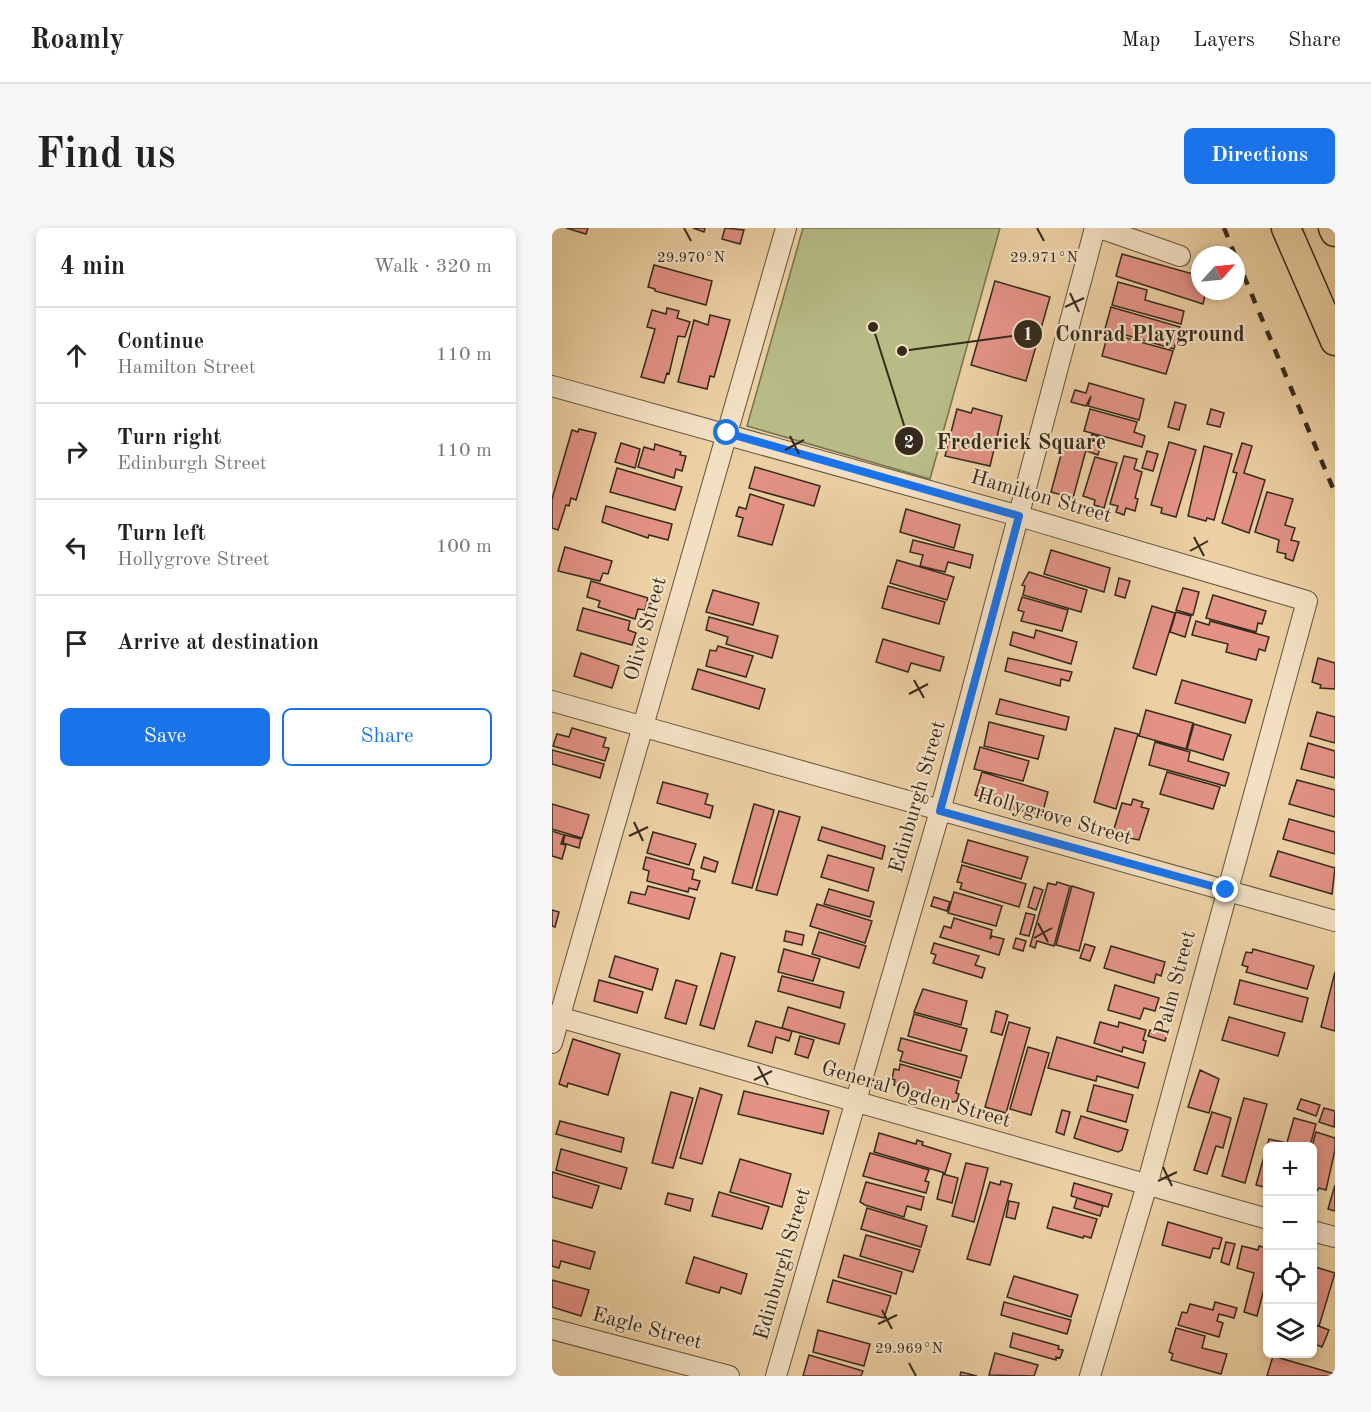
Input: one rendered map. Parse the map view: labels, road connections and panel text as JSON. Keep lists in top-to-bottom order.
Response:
{
  "streets": {
    "street": [
      "Hamilton Street",
      "Olive Street",
      "Edinburgh Street",
      "Hollygrove Street",
      "Palm Street",
      "General Ogden Street",
      "Eagle Street"
    ]
  },
  "crossings": [
    ["Hamilton Street", "Olive Street"],
    ["Hamilton Street", "Edinburgh Street"],
    ["Hamilton Street", "Palm Street"],
    ["Olive Street", "Hollygrove Street"],
    ["Olive Street", "General Ogden Street"],
    ["Edinburgh Street", "Hollygrove Street"],
    ["Edinburgh Street", "General Ogden Street"],
    ["Hollygrove Street", "Palm Street"],
    ["Palm Street", "General Ogden Street"]
  ],
  "places": ["Frederick Square", "Conrad Playground"],
  "north": "top right",
  "page": {
    "header": "Roamly",
    "nav": ["Map", "Layers", "Share"],
    "buttons": [
      "Directions",
      ["Save", "Share"]
    ],
    "title": "Find us",
    "heading": ["4 min", "Walk · 320 m"],
    "list": [
      ["Continue", "Hamilton Street", "110 m"],
      ["Turn right", "Edinburgh Street", "110 m"],
      ["Turn left", "Hollygrove Street", "100 m"],
      "Arrive at destination"
    ],
    "map_buttons": ["+", "−"]
  },
  "coordinates": ["29.970°N", "29.971°N", "29.969°N"]
}
